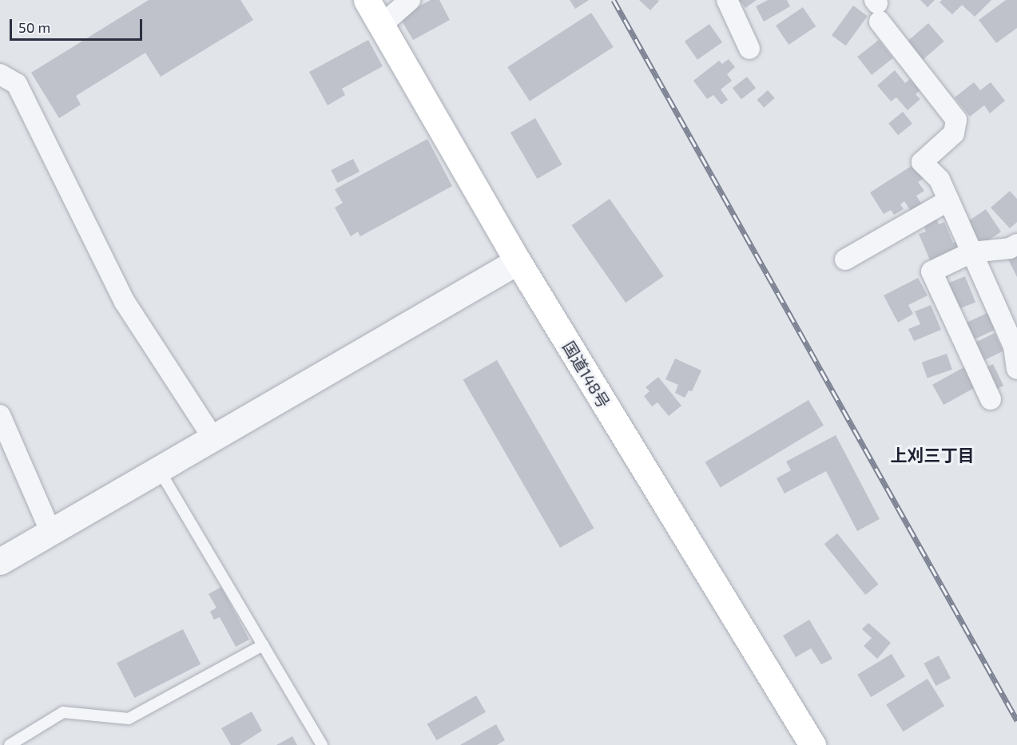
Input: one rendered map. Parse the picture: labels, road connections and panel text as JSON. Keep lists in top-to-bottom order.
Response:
{
  "streets": {
    "highway": ["国道148号"]
  },
  "districts": ["上刈三丁目"],
  "scale_bar": "50 m"
}
